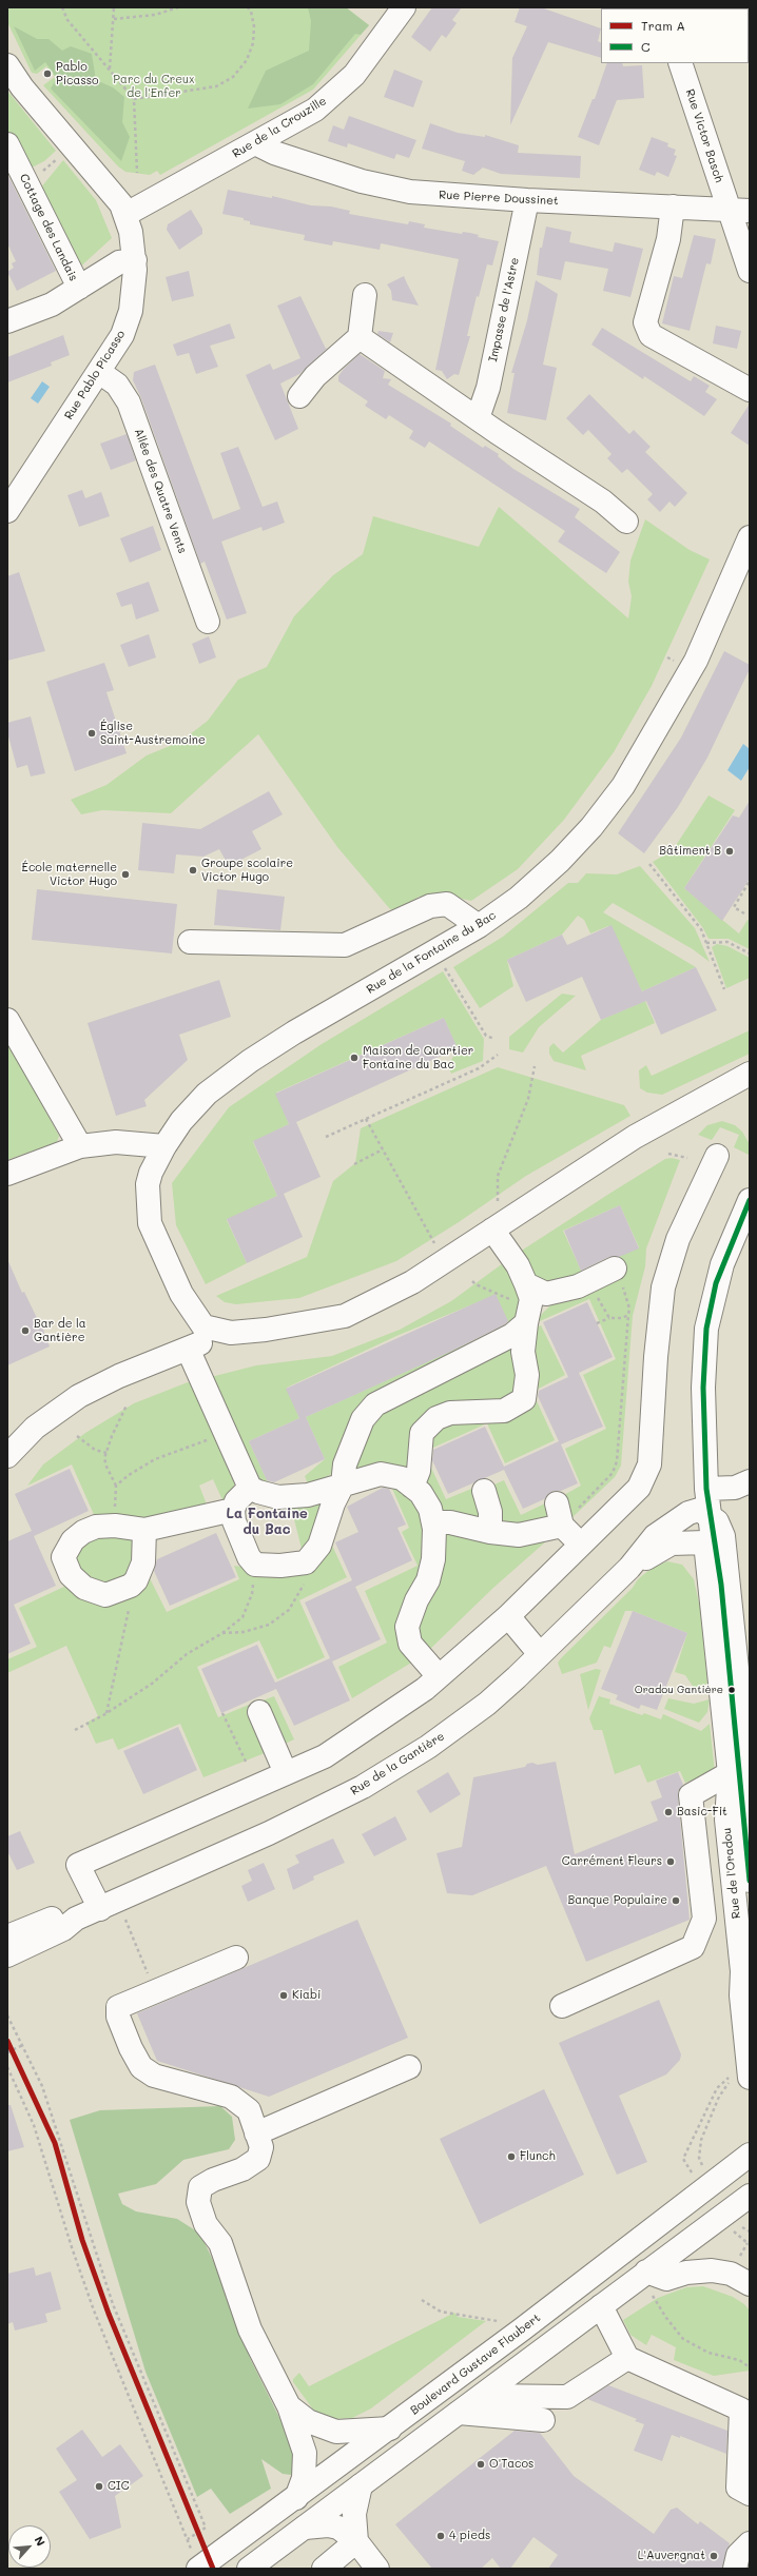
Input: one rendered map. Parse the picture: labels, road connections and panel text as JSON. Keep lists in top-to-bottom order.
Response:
{
  "streets": {
    "street": [
      "Rue de la Crouzille",
      "Rue Victor Basch",
      "Rue Pierre Doussinet",
      "Cottage des Landais",
      "Impasse de l'Astre",
      "Rue Pablo Picasso",
      "Allée des Quatre Vents",
      "Rue de la Fontaine du Bac",
      "Rue de la Gantière",
      "Rue de l'Oradou",
      "Boulevard Gustave Flaubert"
    ]
  },
  "crossings": [
    ["Rue de la Crouzille", "Rue Pierre Doussinet"],
    ["Rue de la Crouzille", "Rue Pablo Picasso"],
    ["Rue Victor Basch", "Rue Pierre Doussinet"],
    ["Rue Pierre Doussinet", "Impasse de l'Astre"],
    ["Rue Pablo Picasso", "Allée des Quatre Vents"],
    ["Rue de la Gantière", "Rue de l'Oradou"]
  ],
  "districts": ["La Fontaine du Bac"],
  "parks": ["Parc du Creux de l'Enfer"],
  "places": [
    "Pablo Picasso",
    "Église Saint-Austremoine",
    "Bâtiment B",
    "Groupe scolaire Victor Hugo",
    "École maternelle Victor Hugo",
    "Maison de Quartier Fontaine du Bac",
    "Bar de la Gantière",
    "Oradou Gantière",
    "Basic-Fit",
    "Carrément Fleurs",
    "Banque Populaire",
    "Kiabi",
    "Flunch",
    "O'Tacos",
    "CIC",
    "4 pieds",
    "L'Auvergnat"
  ],
  "lines": ["transit line C", "tram line A"],
  "legend": ["Tram A", "C"],
  "north": "top right"
}
